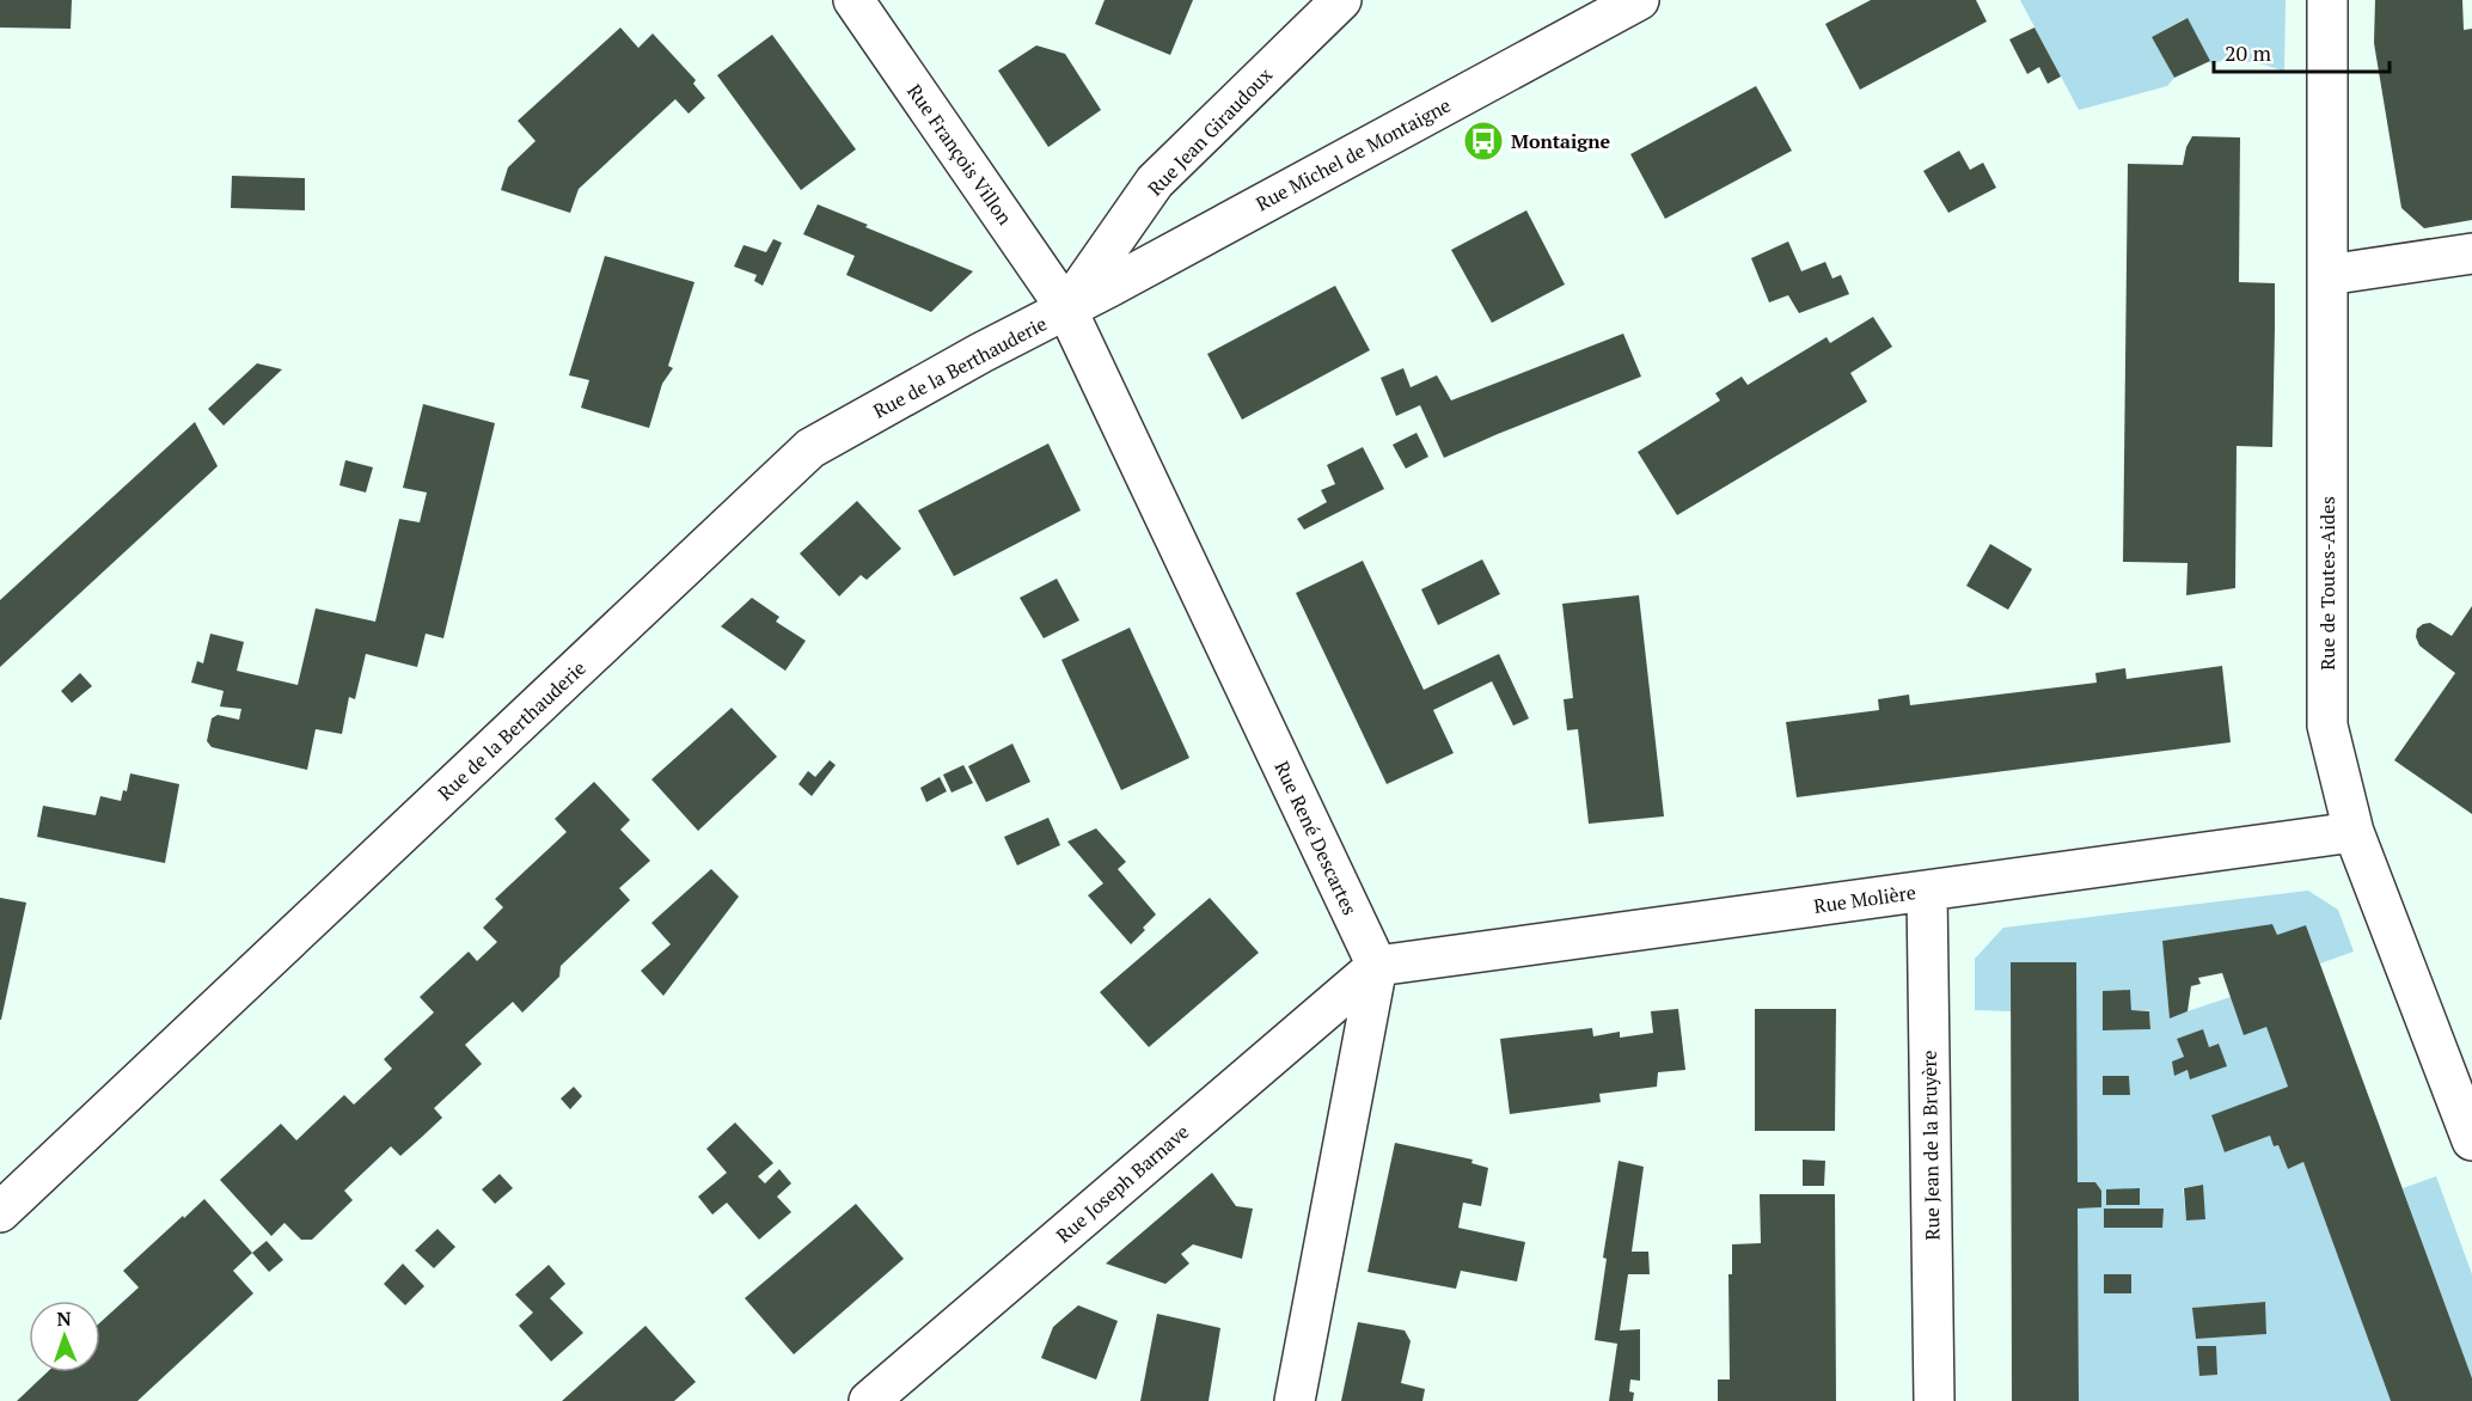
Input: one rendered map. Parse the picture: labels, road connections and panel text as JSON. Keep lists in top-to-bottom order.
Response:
{
  "streets": {
    "street": [
      "Rue Jean Giraudoux",
      "Rue François Villon",
      "Rue Michel de Montaigne",
      "Rue de la Berthauderie",
      "Rue de Toutes-Aides",
      "Rue René Descartes",
      "Rue Molière",
      "Rue Jean de la Bruyère",
      "Rue Joseph Barnave"
    ]
  },
  "crossings": [
    ["Rue Jean Giraudoux", "Rue François Villon"],
    ["Rue Jean Giraudoux", "Rue Michel de Montaigne"],
    ["Rue Jean Giraudoux", "Rue de la Berthauderie"],
    ["Rue Jean Giraudoux", "Rue René Descartes"],
    ["Rue François Villon", "Rue Michel de Montaigne"],
    ["Rue François Villon", "Rue de la Berthauderie"],
    ["Rue François Villon", "Rue René Descartes"],
    ["Rue Michel de Montaigne", "Rue de la Berthauderie"],
    ["Rue Michel de Montaigne", "Rue René Descartes"],
    ["Rue de la Berthauderie", "Rue René Descartes"],
    ["Rue de Toutes-Aides", "Rue Molière"],
    ["Rue René Descartes", "Rue Molière"],
    ["Rue René Descartes", "Rue Joseph Barnave"],
    ["Rue Molière", "Rue Jean de la Bruyère"],
    ["Rue Molière", "Rue Joseph Barnave"]
  ],
  "places": {
    "bus stop": ["Montaigne"]
  },
  "scale_bar": "20 m",
  "north": "top"
}
